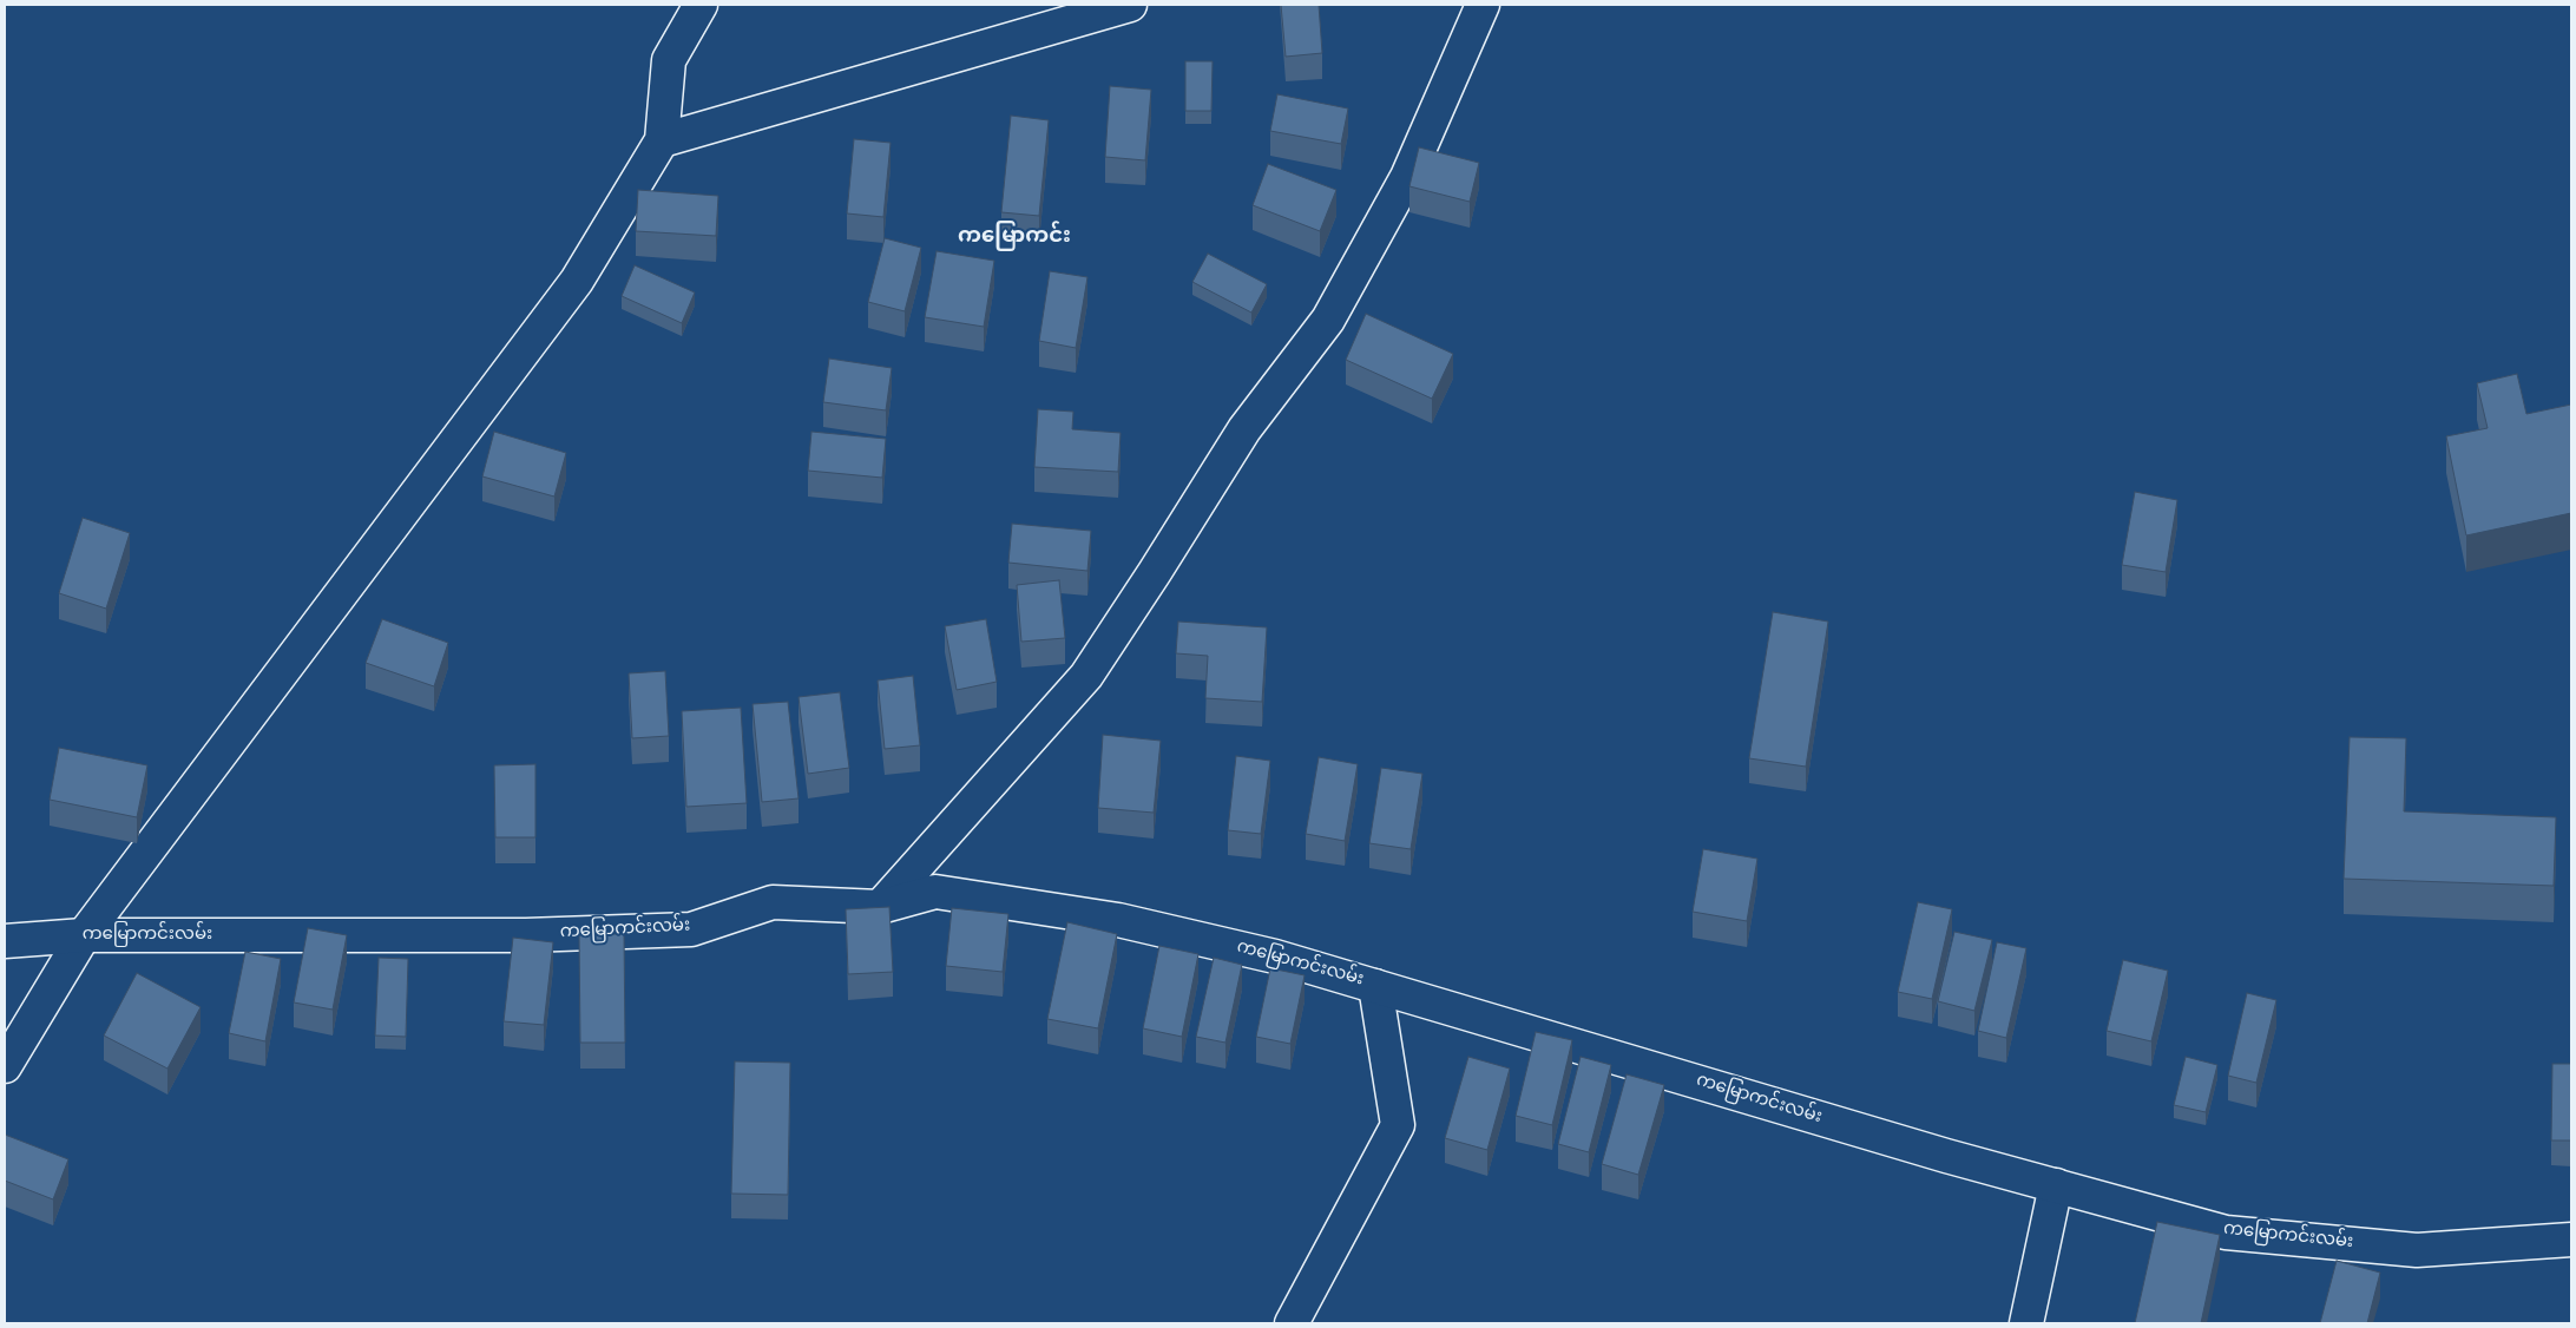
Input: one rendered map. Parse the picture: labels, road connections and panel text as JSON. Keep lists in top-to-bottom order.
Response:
{
  "streets": {
    "street": ["ကမြောကင်းလမ်း"]
  },
  "districts": ["ကမြောကင်း"]
}
